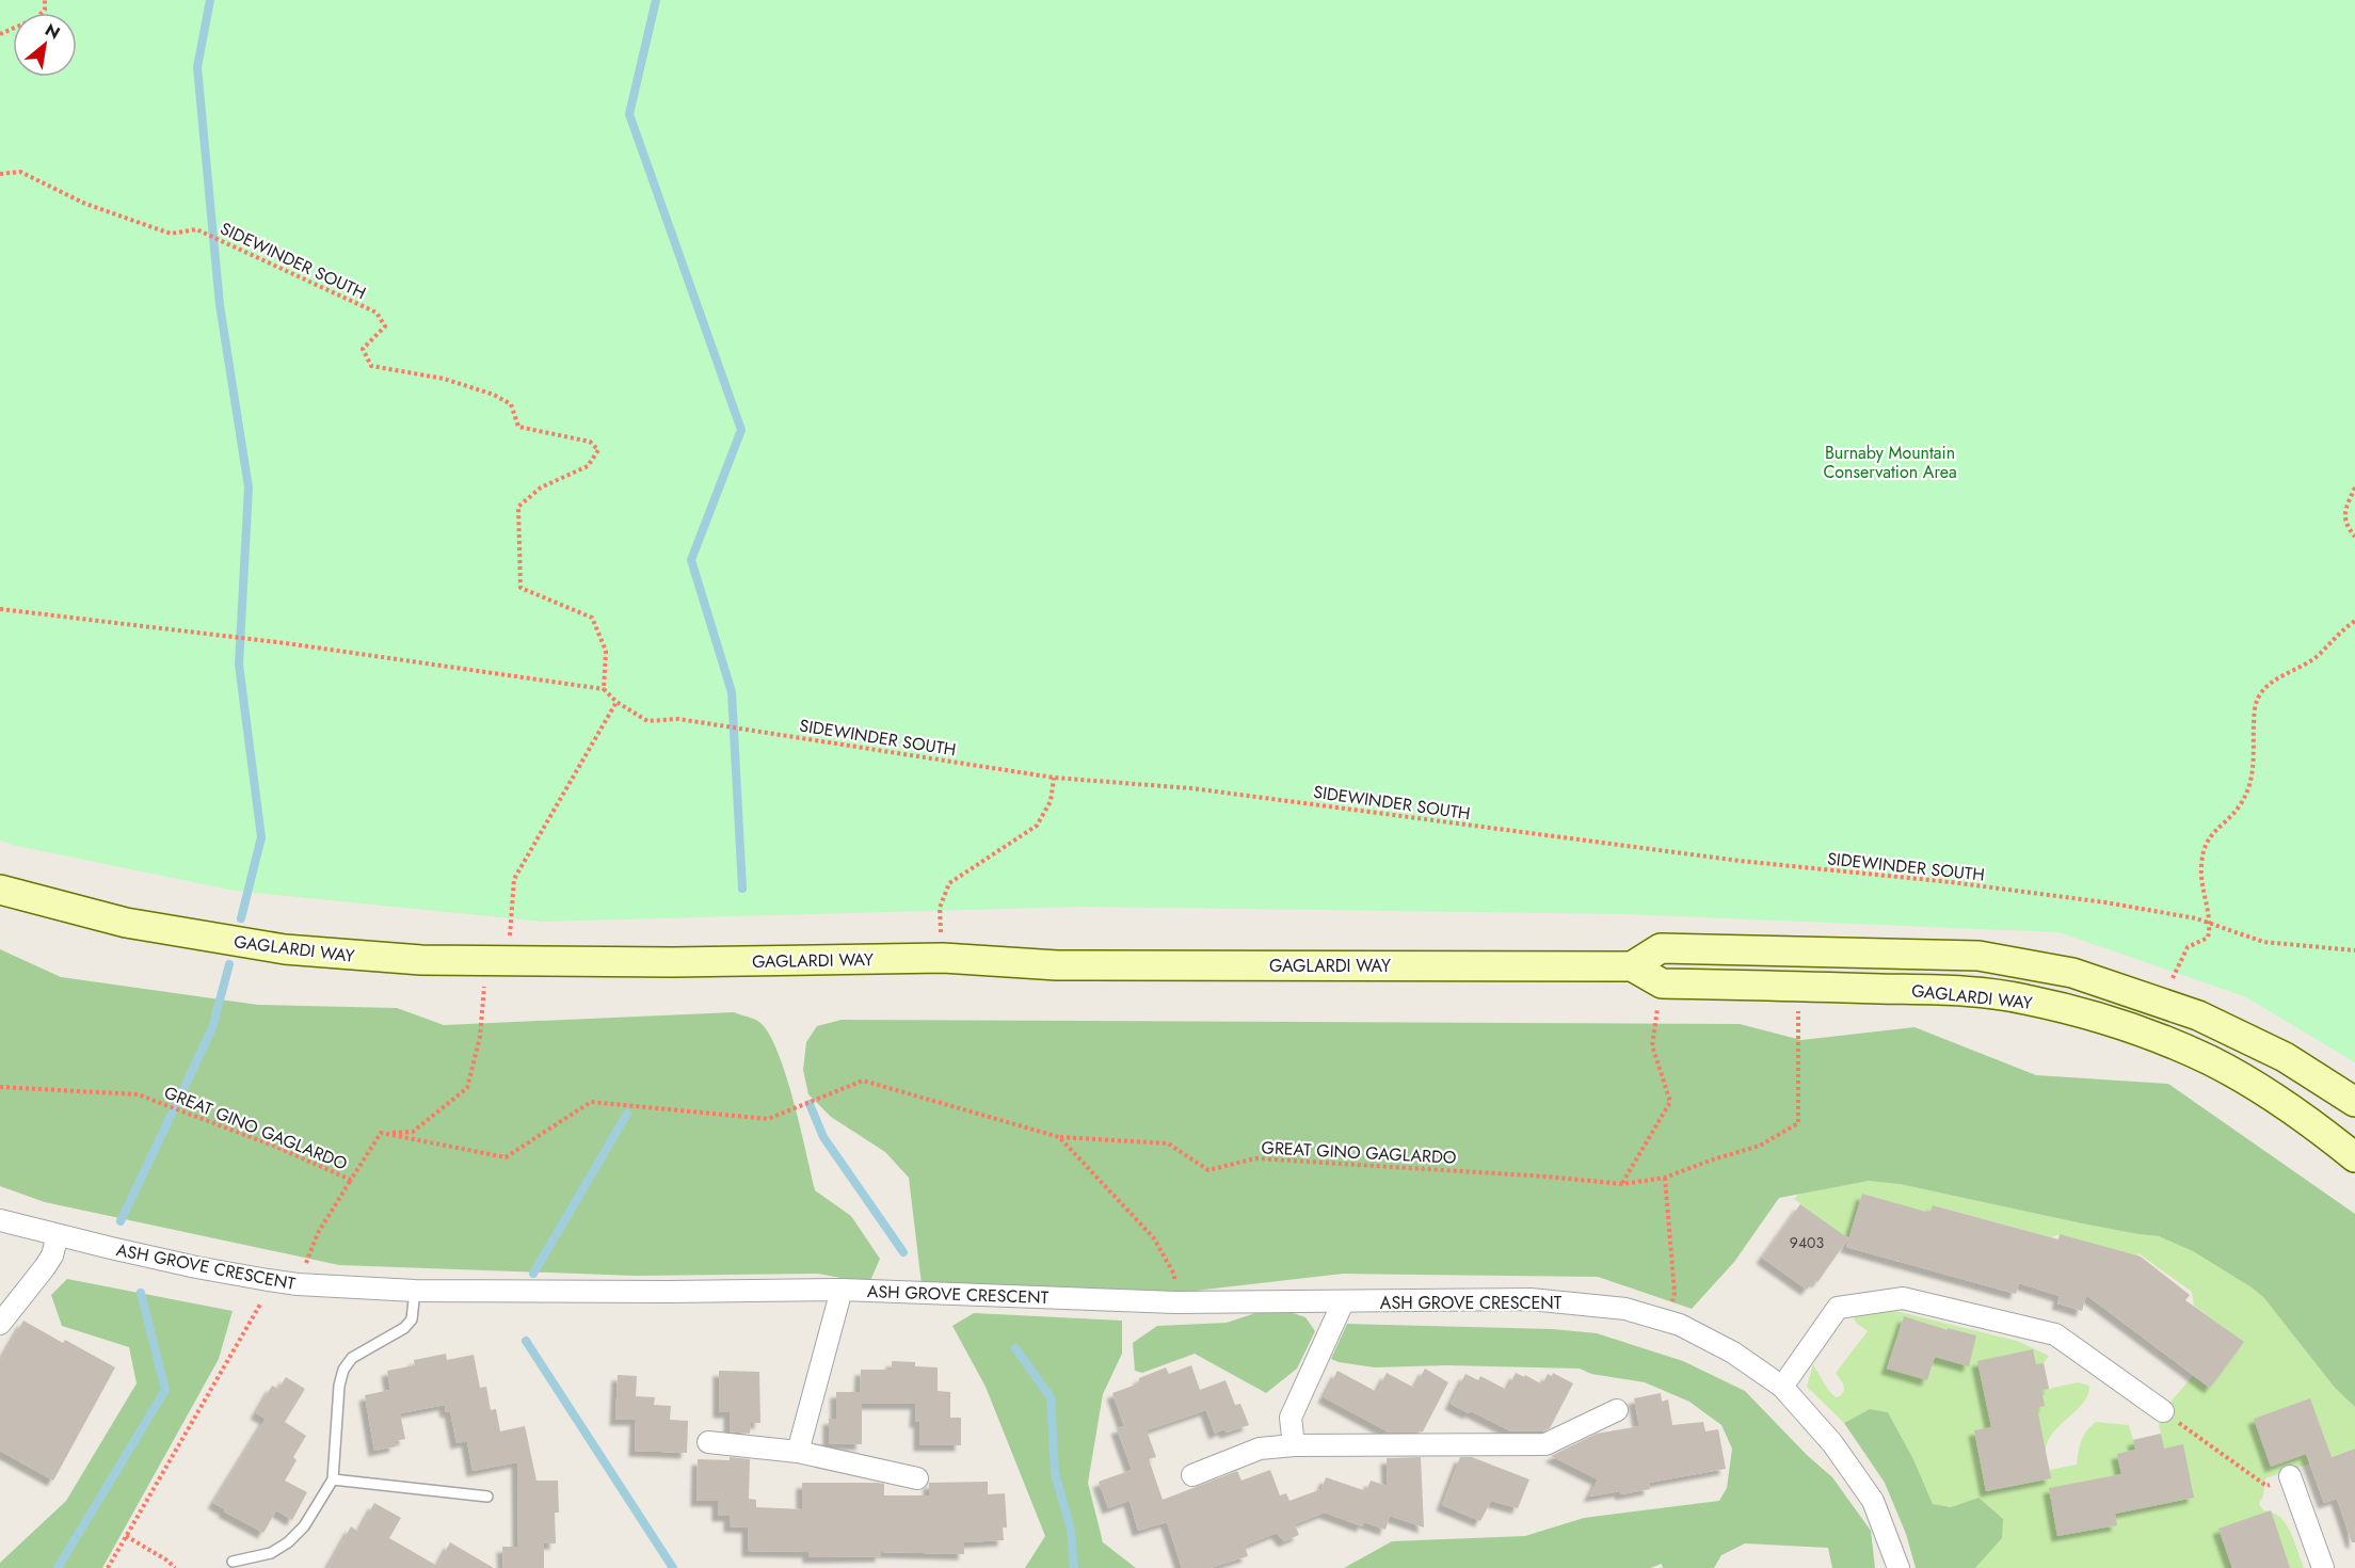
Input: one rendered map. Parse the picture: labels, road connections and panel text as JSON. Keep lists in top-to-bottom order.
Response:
{
  "streets": {
    "main road": ["GAGLARDI WAY"],
    "street": ["ASH GROVE CRESCENT"],
    "path": ["SIDEWINDER SOUTH", "GREAT GINO GAGLARDO"]
  },
  "parks": ["Burnaby Mountain Conservation Area"],
  "house_numbers": ["9403"],
  "north": "top right"
}
